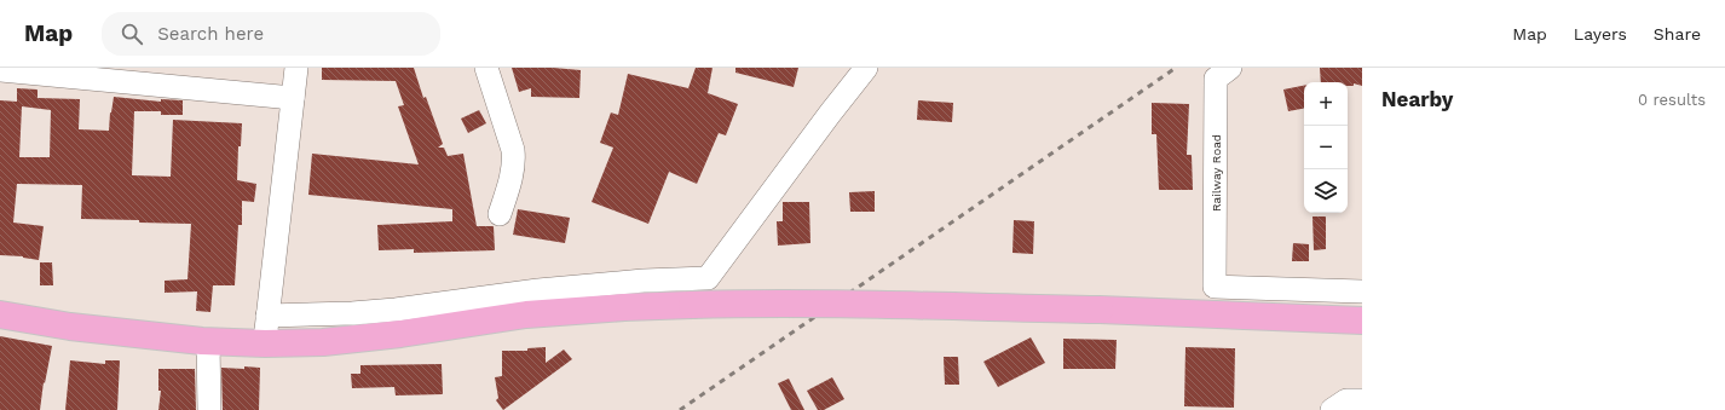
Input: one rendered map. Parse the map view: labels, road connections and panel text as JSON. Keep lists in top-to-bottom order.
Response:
{
  "streets": {
    "street": ["Railway Road"]
  },
  "page": {
    "header": "Map",
    "search": "Search here",
    "nav": ["Map", "Layers", "Share"],
    "heading": ["Nearby", "0 results"],
    "map_buttons": ["+", "−"]
  }
}
